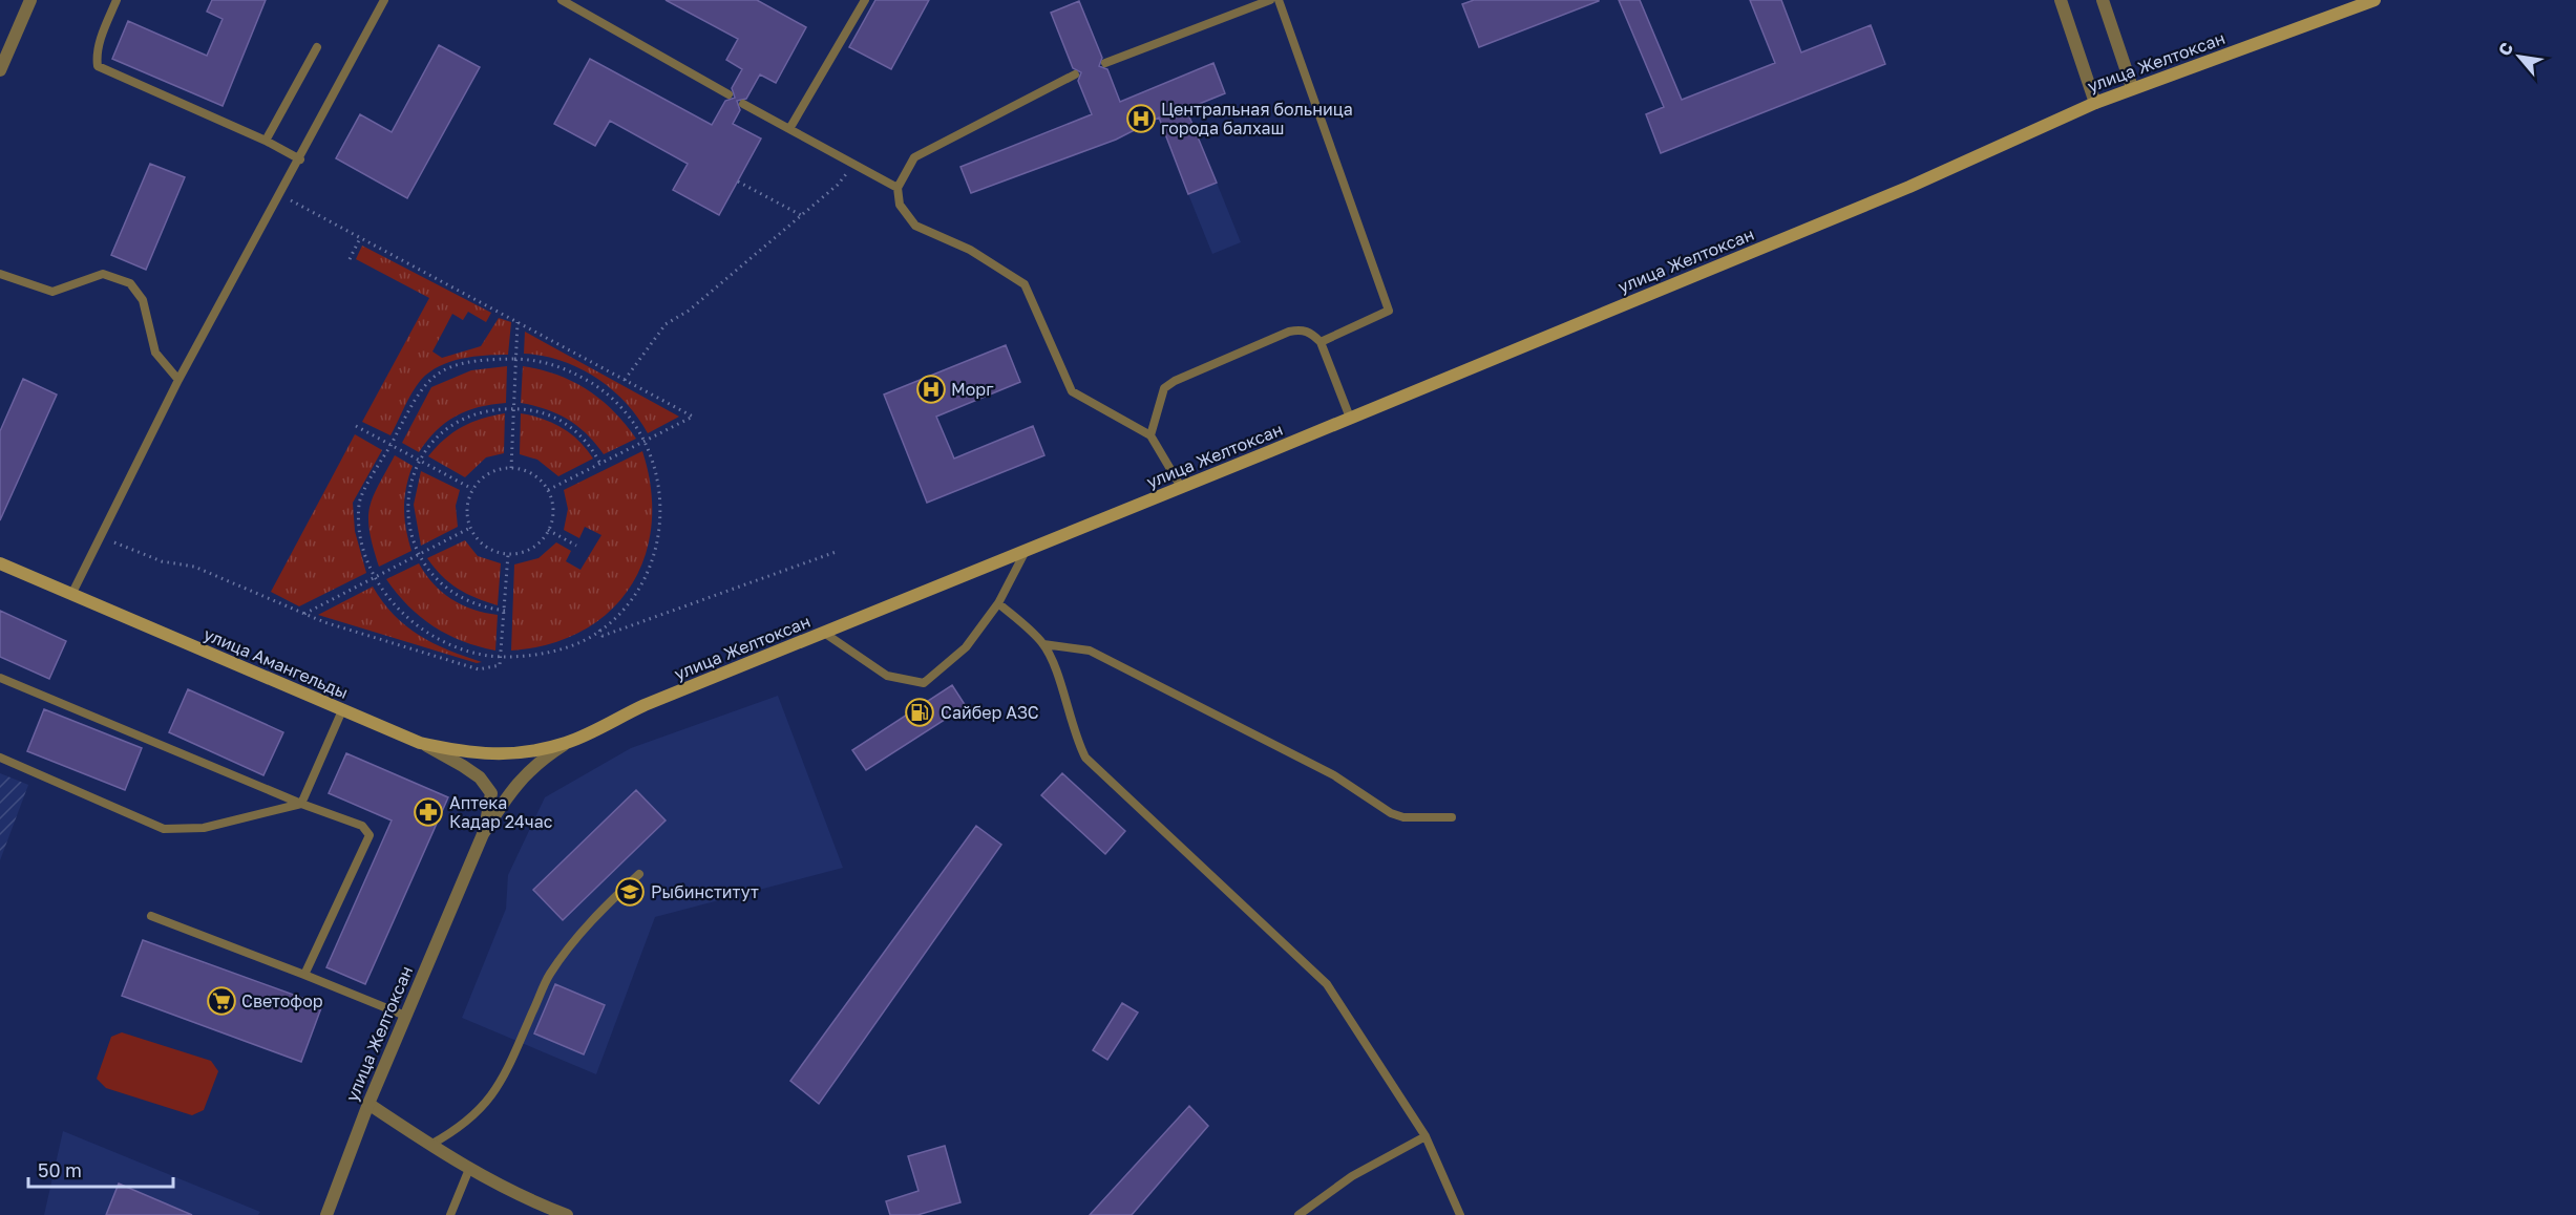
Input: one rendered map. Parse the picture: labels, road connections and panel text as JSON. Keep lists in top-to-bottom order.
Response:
{
  "streets": {
    "main road": ["улица Желтоксан", "улица Амангельды"]
  },
  "crossings": [
    ["улица Желтоксан", "улица Амангельды"]
  ],
  "places": {
    "hospital": ["Центральная больница города балхаш", "Морг"],
    "fuel station": ["Сайбер АЗС"],
    "pharmacy": ["Аптека Кадар 24час"],
    "school or university": ["Рыбинститут"],
    "supermarket": ["Светофор"]
  },
  "scale_bar": "50 m",
  "north": "top left"
}
